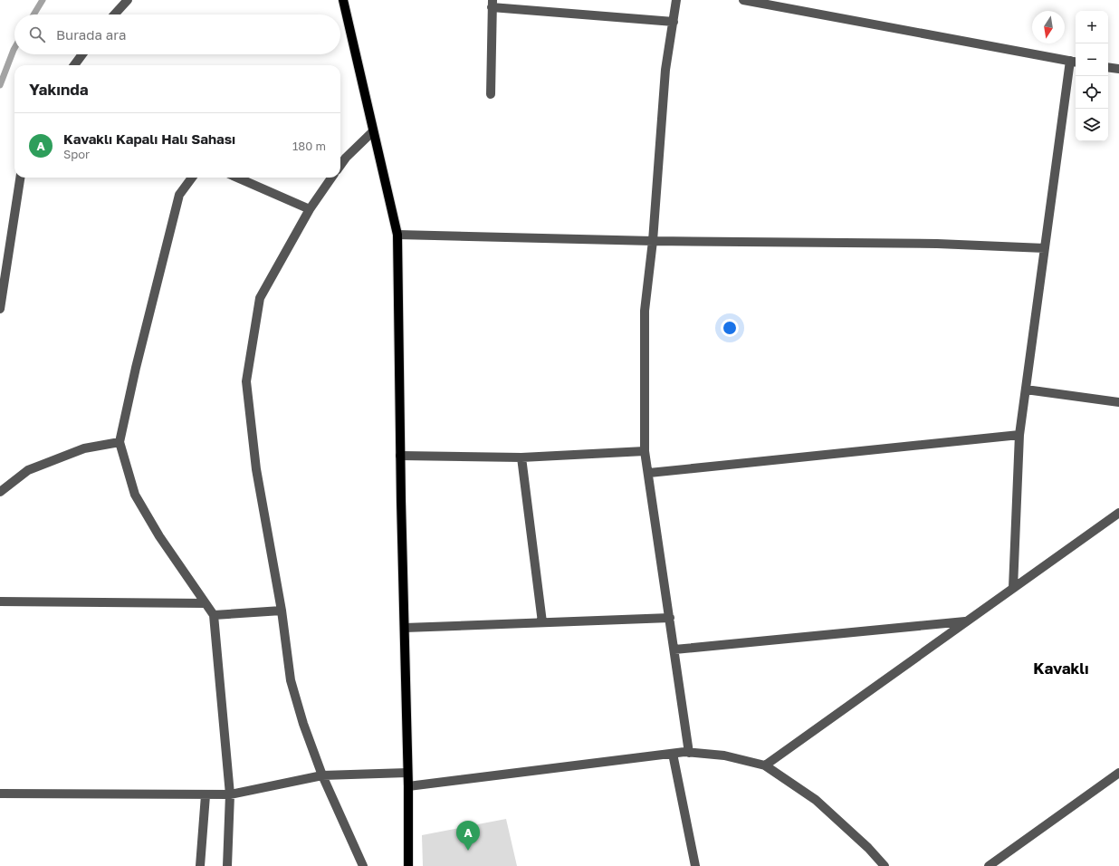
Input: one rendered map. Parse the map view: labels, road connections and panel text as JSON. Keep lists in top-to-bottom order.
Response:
{
  "districts": ["Kavaklı"],
  "north": "bottom",
  "page": {
    "map_buttons": ["+", "−"],
    "search": "Burada ara",
    "heading": "Yakında",
    "list": [
      {
        "mark": "A",
        "name": "Kavaklı Kapalı Halı Sahası",
        "note": "Spor",
        "value": "180 m"
      }
    ],
    "pins": "A"
  }
}
